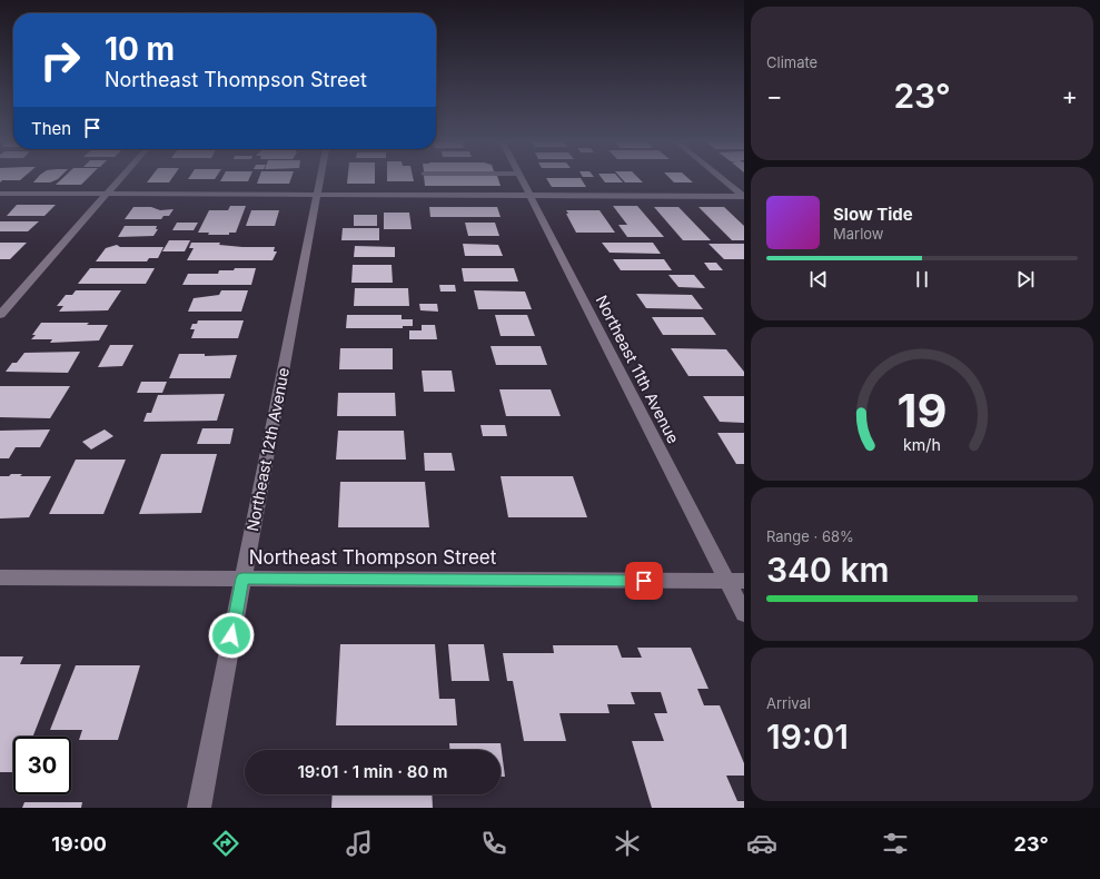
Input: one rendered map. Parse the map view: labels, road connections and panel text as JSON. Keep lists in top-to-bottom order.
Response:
{
  "streets": {
    "street": ["Northeast 11th Avenue", "Northeast 12th Avenue", "Northeast Thompson Street"]
  },
  "crossings": [
    ["Northeast 11th Avenue", "Northeast Thompson Street"],
    ["Northeast 12th Avenue", "Northeast Thompson Street"]
  ],
  "page": {
    "tile": [
      "Climate",
      ["Range · 68%", "340 km"],
      ["Arrival", "19:01"]
    ],
    "turn": ["10 m", "Northeast Thompson Street"],
    "heat": ["−", "23°", "+"],
    "then": "Then",
    "song": ["Slow Tide", "Marlow"],
    "limit": "30",
    "trip": "19:01 · 1 min · 80 m",
    "tabs": ["19:00", "23°"],
    "gauge": ["19", "km/h"]
  }
}
